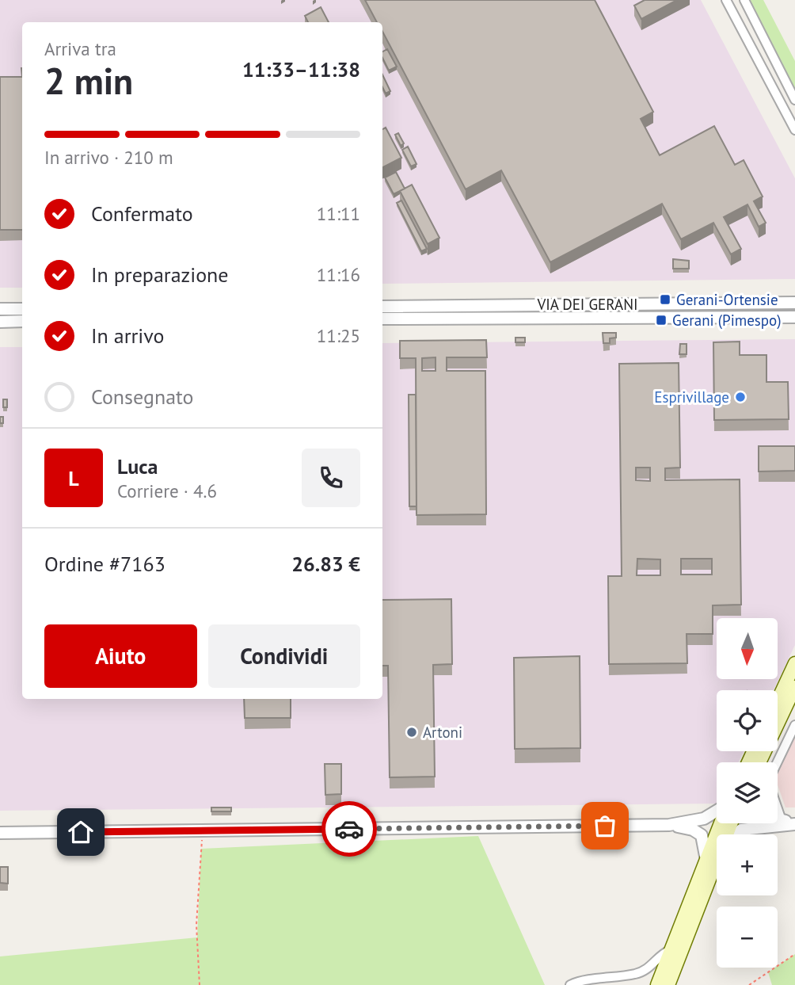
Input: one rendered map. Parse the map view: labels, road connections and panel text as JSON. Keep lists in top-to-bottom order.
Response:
{
  "streets": {
    "street": ["VIA DEI GERANI"]
  },
  "places": {
    "transit": ["Gerani-Ortensie", "Gerani (Pimespo)"],
    "other": ["Esprivillage", "Artoni"]
  },
  "north": "bottom",
  "page": {
    "heading": ["2 min", "Arriva tra", "11:33–11:38"],
    "panel": [
      "Luca",
      "Corriere · 4.6",
      "Ordine #7163",
      "26.83 €"
    ],
    "bar": "In arrivo · 210 m",
    "list": [
      ["Confermato", "11:11"],
      ["In preparazione", "11:16"],
      ["In arrivo", "11:25"],
      "Consegnato"
    ],
    "round": "L",
    "buttons": ["Aiuto", "Condividi"],
    "map_buttons": ["+", "−"]
  }
}
